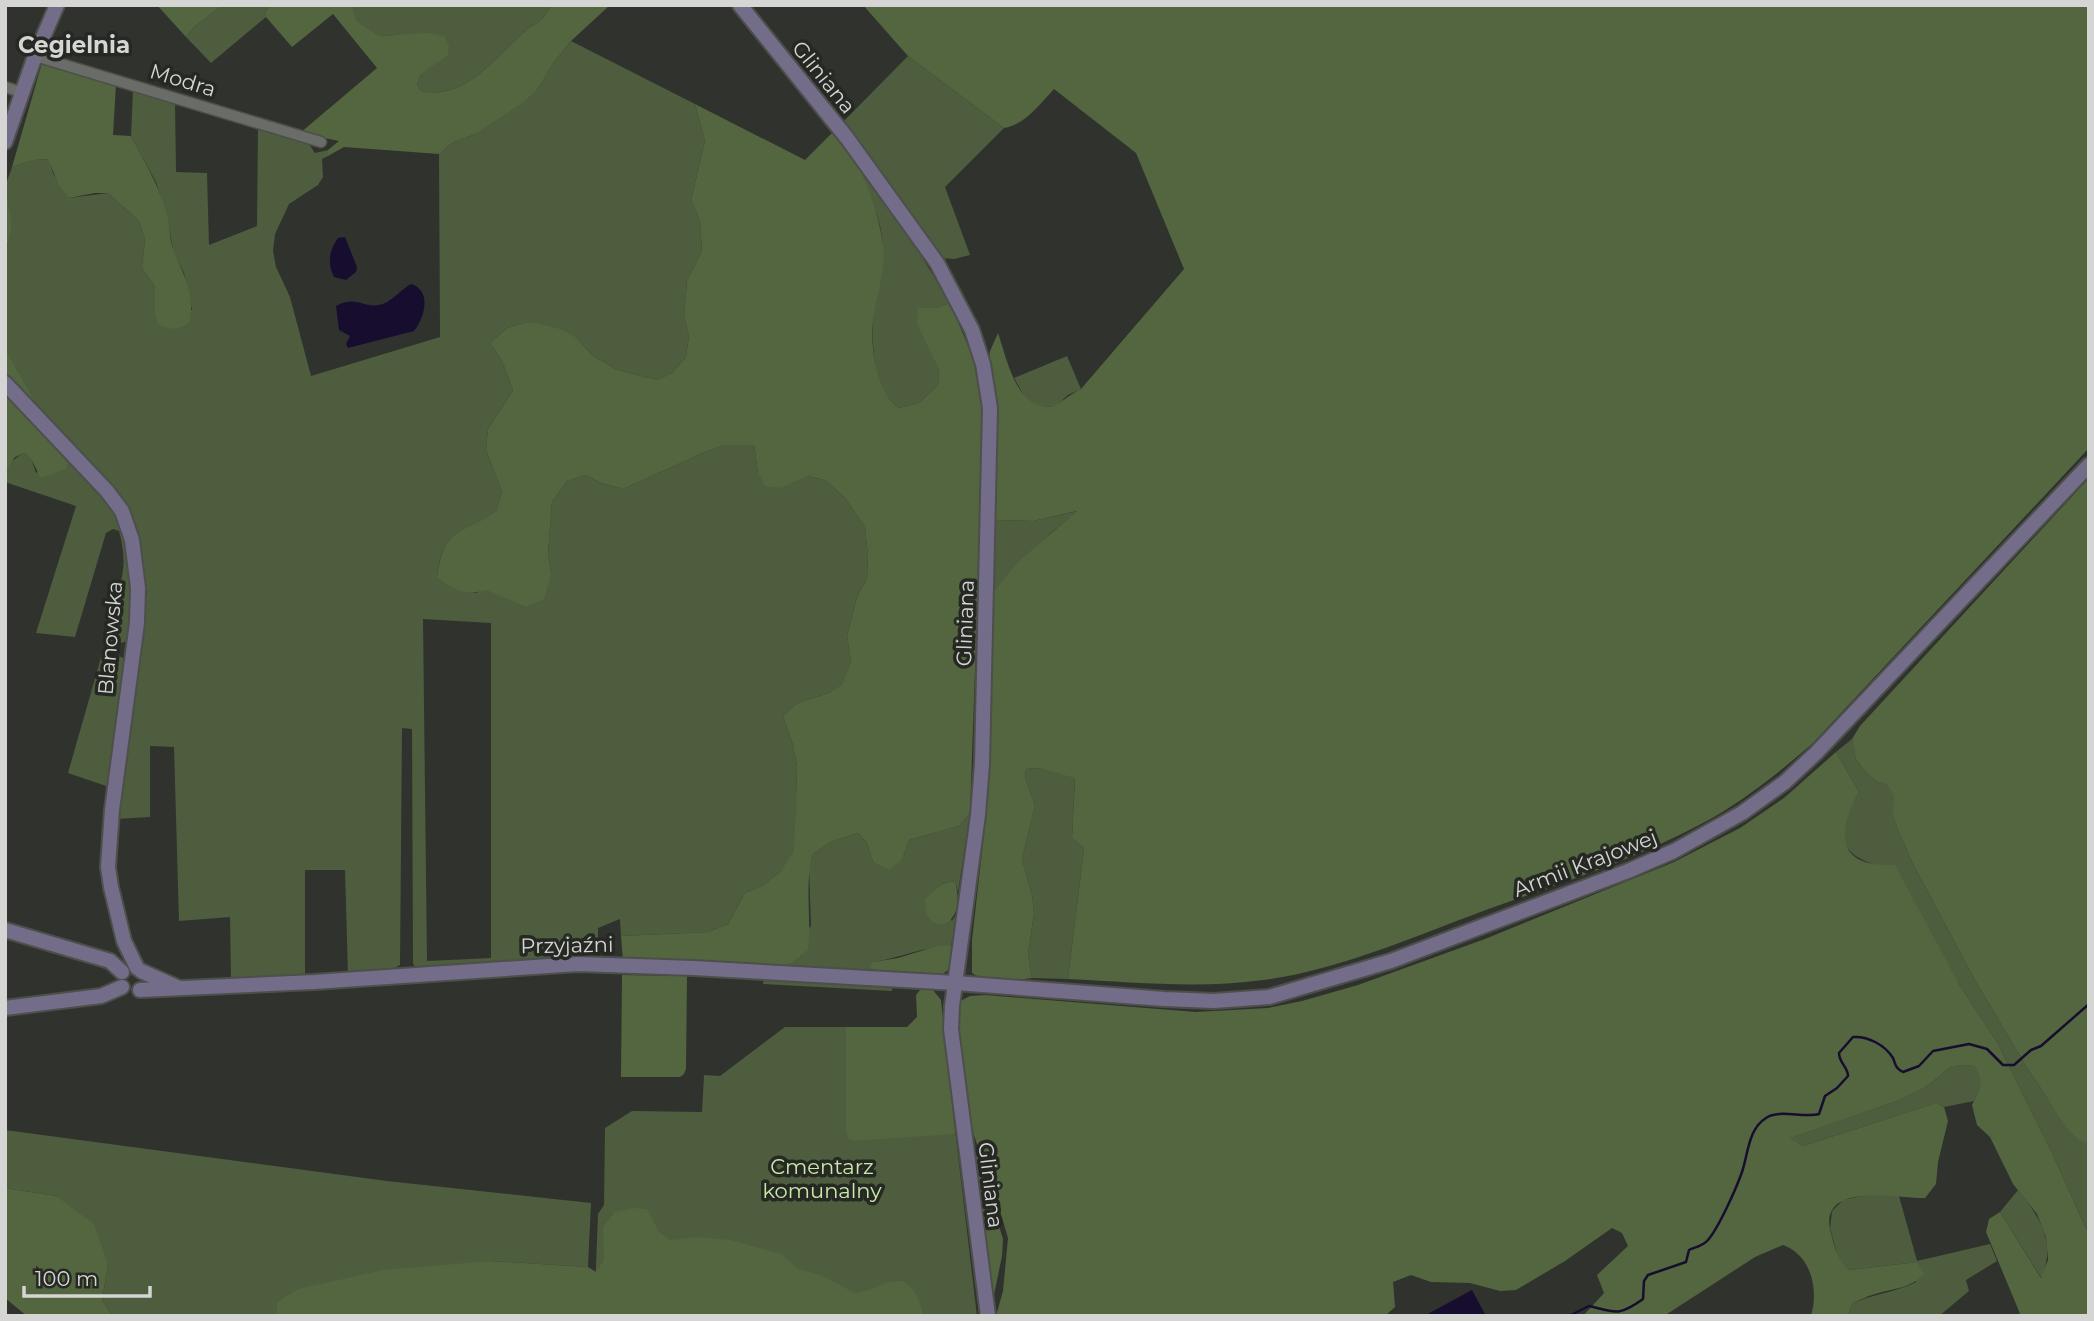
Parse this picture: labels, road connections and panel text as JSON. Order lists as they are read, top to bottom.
{
  "streets": {
    "street": [
      "Gliniana",
      "Modra",
      "Blanowska",
      "Armii Krajowej",
      "Przyjaźni"
    ]
  },
  "crossings": [
    ["Gliniana", "Armii Krajowej"],
    ["Gliniana", "Przyjaźni"],
    ["Blanowska", "Przyjaźni"],
    ["Armii Krajowej", "Przyjaźni"]
  ],
  "districts": ["Cegielnia"],
  "parks": ["Cmentarz komunalny"],
  "scale_bar": "100 m"
}
